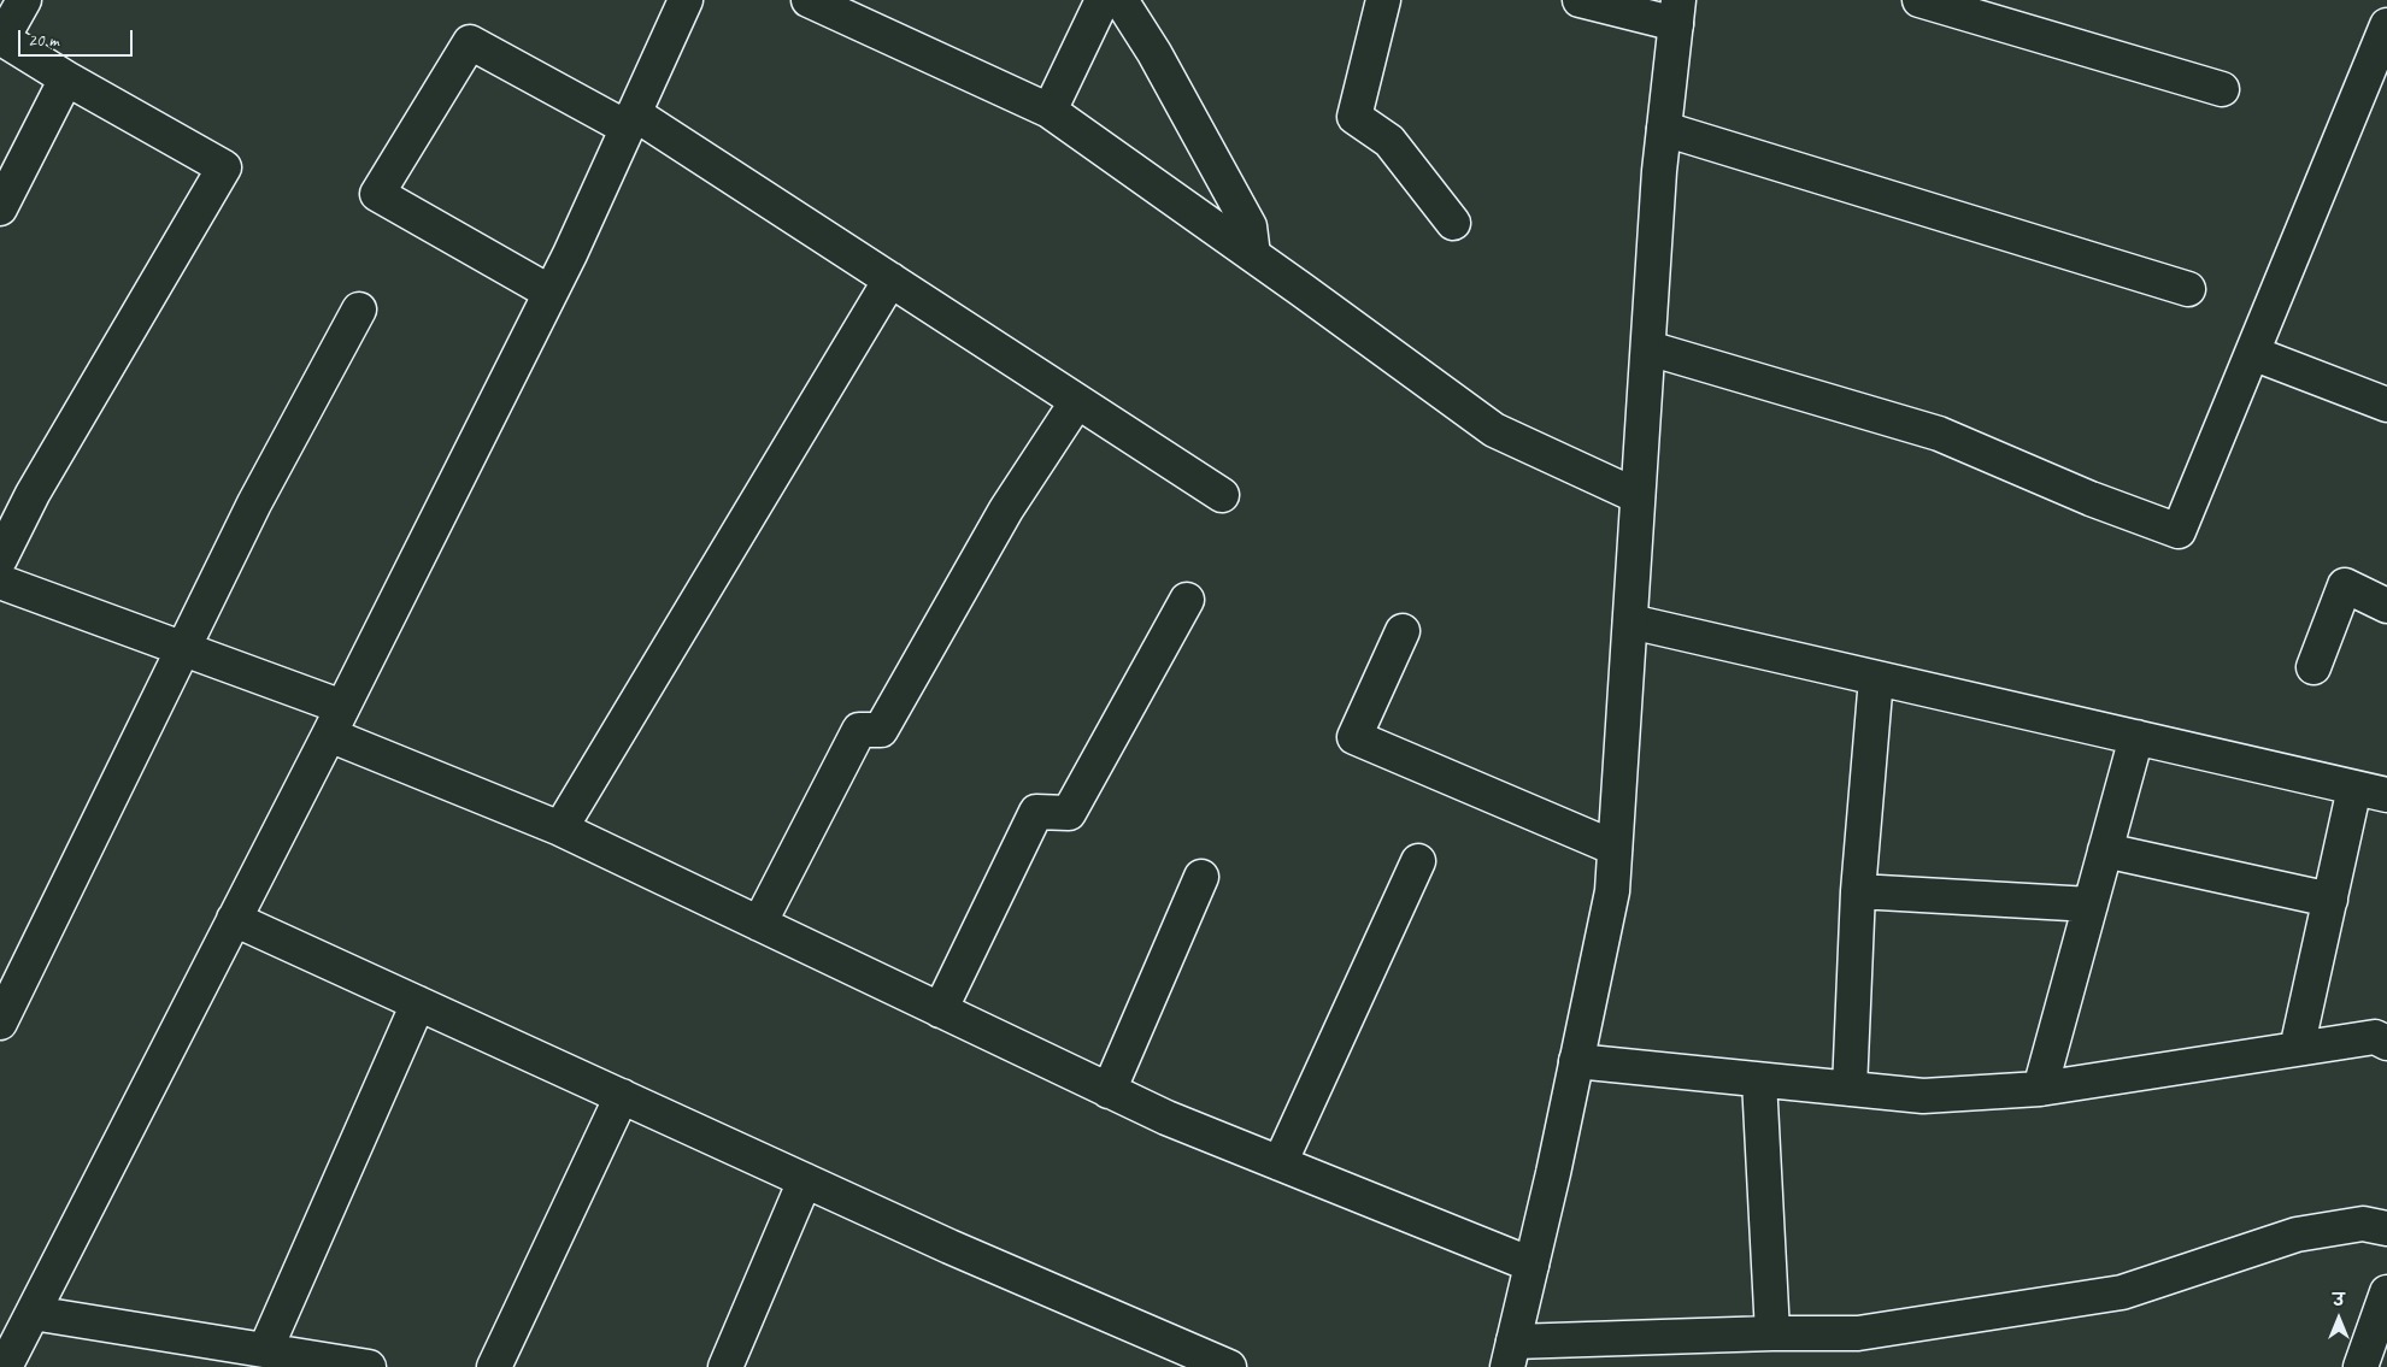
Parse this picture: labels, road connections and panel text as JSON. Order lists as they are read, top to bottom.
{
  "scale_bar": "20 m",
  "north": "top"
}
